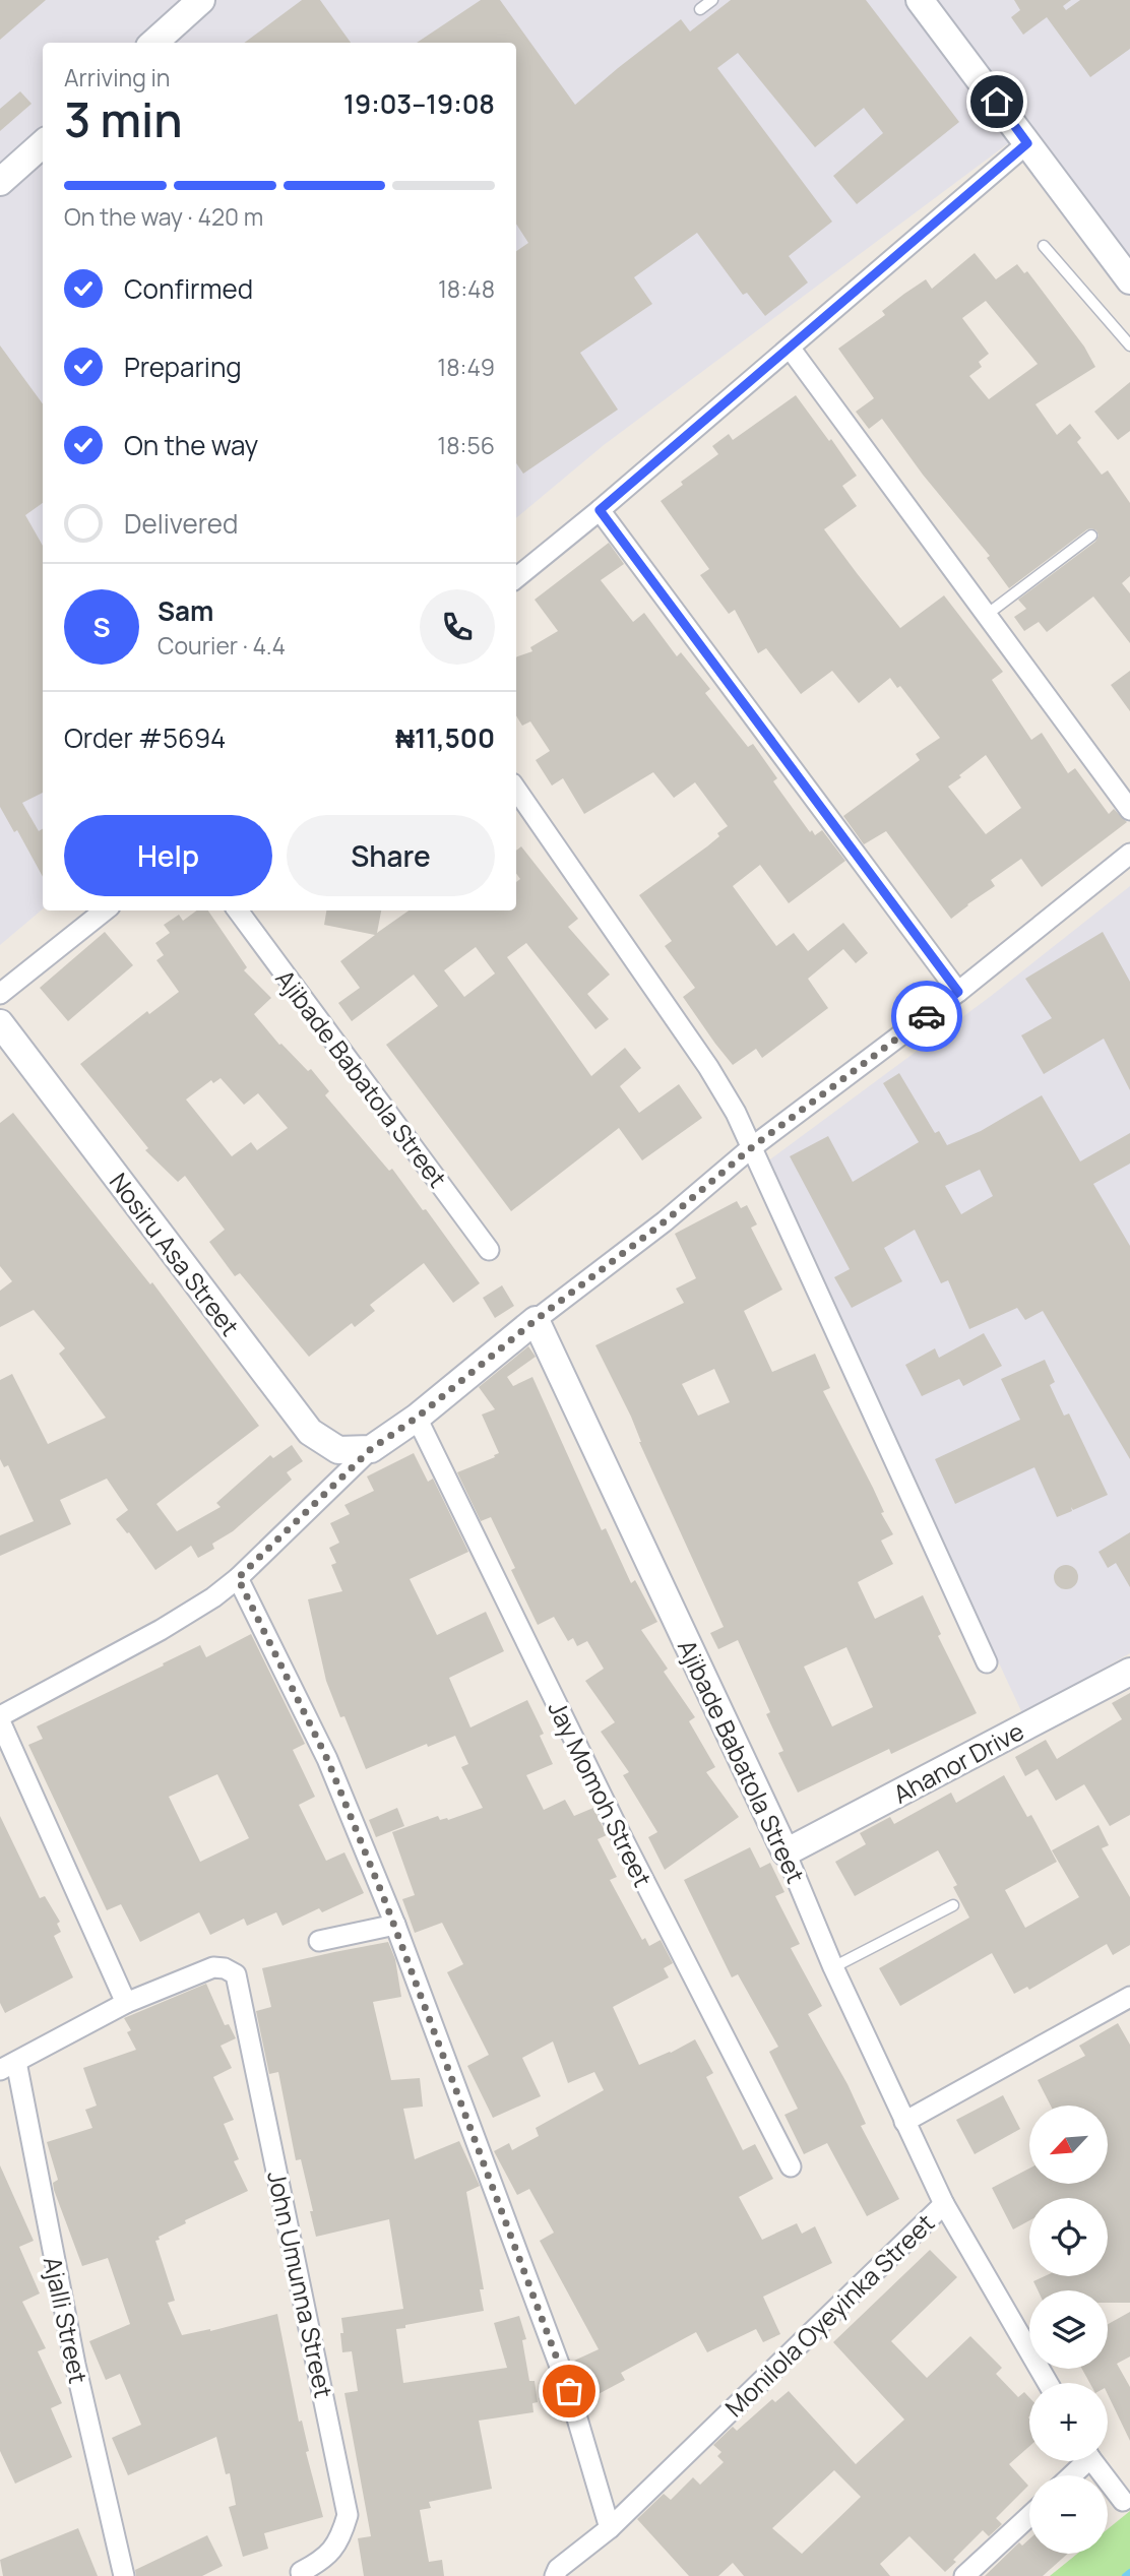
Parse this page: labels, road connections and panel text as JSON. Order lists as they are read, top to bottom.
{
  "streets": {
    "street": [
      "Ajibade Babatola Street",
      "Nosiru Asa Street",
      "Ahanor Drive",
      "Jay Momoh Street",
      "John Umunna Street",
      "Monilola Oyeyinka Street",
      "Ajalli Street"
    ]
  },
  "crossings": [
    ["Ajibade Babatola Street", "Ahanor Drive"],
    ["Ajibade Babatola Street", "Monilola Oyeyinka Street"]
  ],
  "north": "bottom left",
  "page": {
    "heading": ["3 min", "Arriving in", "19:03–19:08"],
    "panel": [
      "Sam",
      "Courier · 4.4",
      "Order #5694",
      "₦11,500"
    ],
    "bar": "On the way · 420 m",
    "list": [
      ["Confirmed", "18:48"],
      ["Preparing", "18:49"],
      ["On the way", "18:56"],
      "Delivered"
    ],
    "round": "S",
    "buttons": ["Help", "Share"],
    "map_buttons": ["+", "−"]
  }
}
